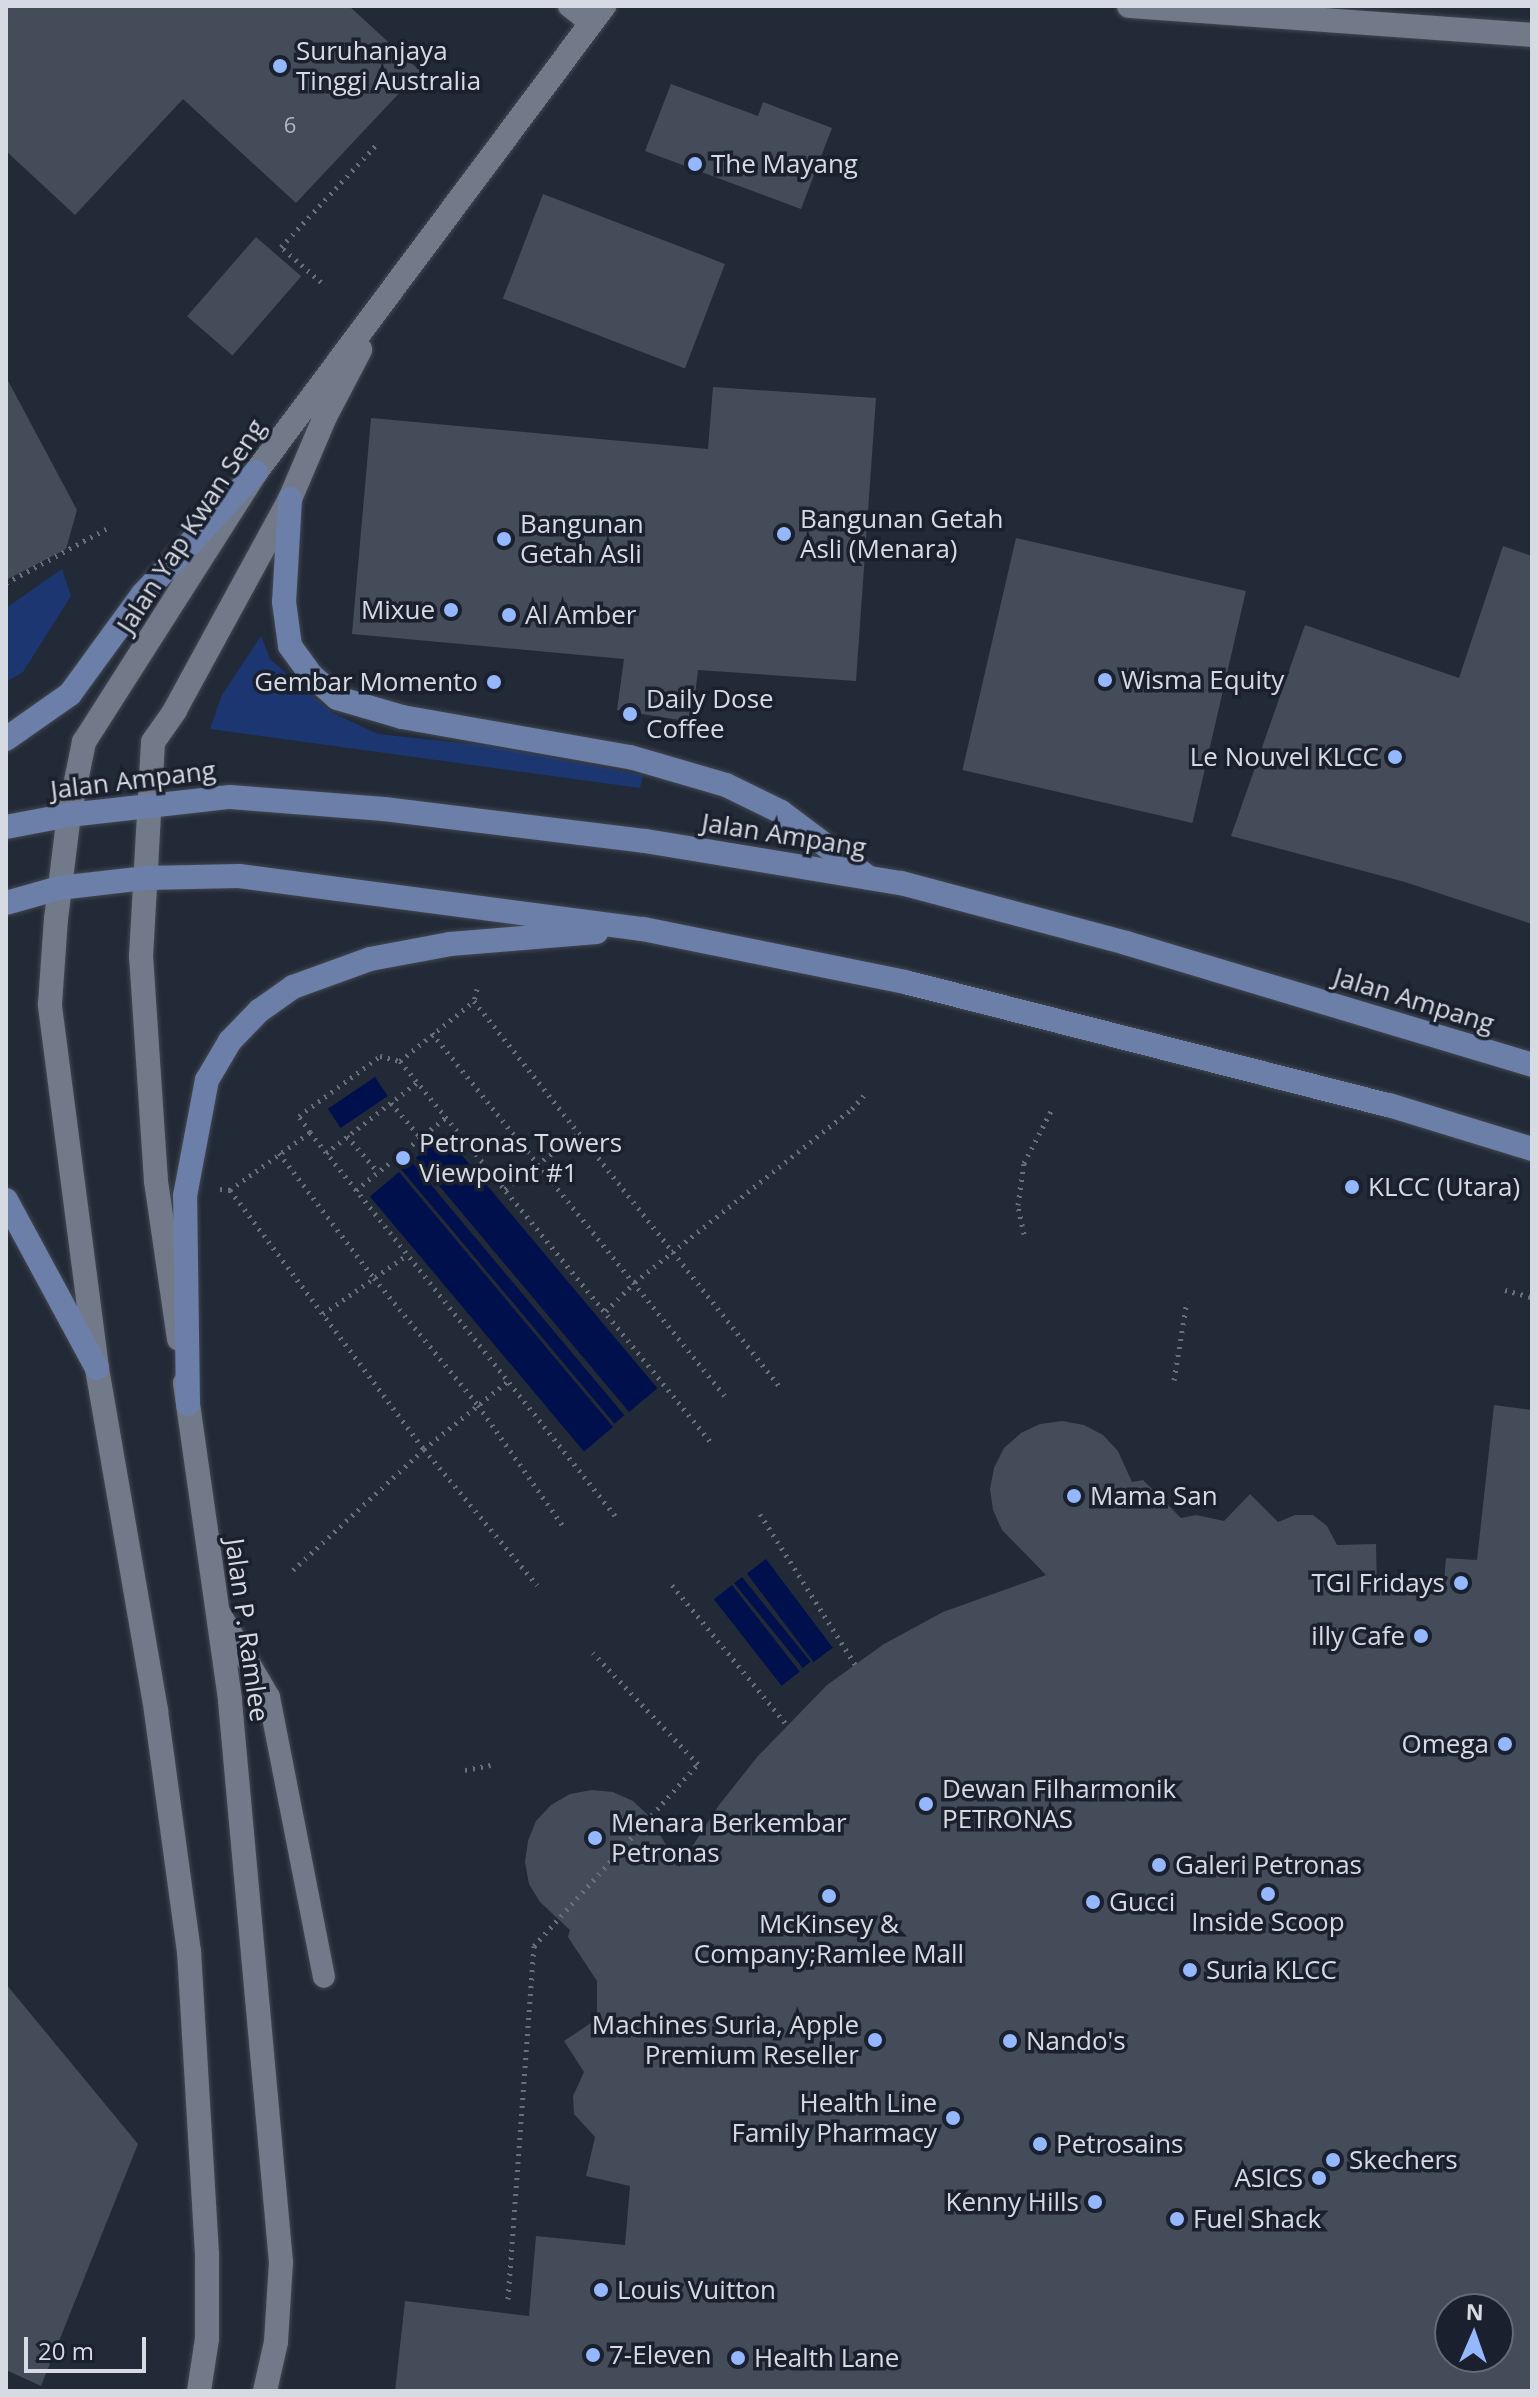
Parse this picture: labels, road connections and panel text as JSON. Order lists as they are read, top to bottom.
{
  "streets": {
    "main road": ["Jalan Ampang"],
    "street": ["Jalan Yap Kwan Seng", "Jalan P. Ramlee"]
  },
  "crossings": [
    ["Jalan Yap Kwan Seng", "Jalan Ampang"],
    ["Jalan Yap Kwan Seng", "Jalan P. Ramlee"]
  ],
  "places": [
    "Suruhanjaya Tinggi Australia",
    "The Mayang",
    "Bangunan Getah Asli (Menara)",
    "Bangunan Getah Asli",
    "Mixue",
    "Al Amber",
    "Wisma Equity",
    "Gembar Momento",
    "Daily Dose Coffee",
    "Le Nouvel KLCC",
    "Petronas Towers Viewpoint #1",
    "KLCC (Utara)",
    "Mama San",
    "TGI Fridays",
    "illy Cafe",
    "Omega",
    "Dewan Filharmonik PETRONAS",
    "Menara Berkembar Petronas",
    "Galeri Petronas",
    "Inside Scoop",
    "McKinsey & Company;Ramlee Mall",
    "Gucci",
    "Suria KLCC",
    "Machines Suria, Apple Premium Reseller",
    "Nando's",
    "Health Line Family Pharmacy",
    "Petrosains",
    "Skechers",
    "ASICS",
    "Kenny Hills",
    "Fuel Shack",
    "Louis Vuitton",
    "7-Eleven",
    "Health Lane"
  ],
  "house_numbers": ["6"],
  "scale_bar": "20 m",
  "north": "top"
}
